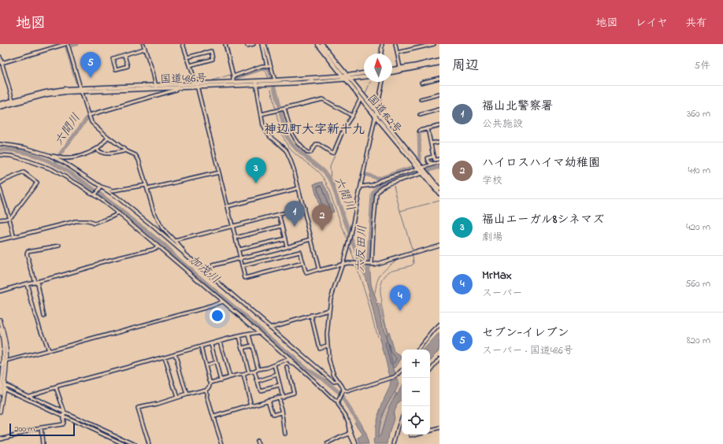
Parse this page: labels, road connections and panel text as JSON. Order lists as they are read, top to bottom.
{
  "streets": {
    "highway": ["国道486号", "国道182号"]
  },
  "crossings": [
    ["国道486号", "国道182号"]
  ],
  "districts": ["神辺町大字新十九"],
  "water": ["六間川", "六反田川", "加茂川"],
  "scale_bar": "200 m",
  "north": "top",
  "page": {
    "header": "地図",
    "nav": ["地図", "レイヤ", "共有"],
    "heading": ["周辺", "5件"],
    "pins": [
      "5",
      "3",
      "1",
      "2",
      "4"
    ],
    "list": [
      {
        "mark": "1",
        "name": "福山北警察署",
        "note": "公共施設",
        "value": "360 m"
      },
      {
        "mark": "2",
        "name": "ハイロスハイマ幼稚園",
        "note": "学校",
        "value": "410 m"
      },
      {
        "mark": "3",
        "name": "福山エーガル8シネマズ",
        "note": "劇場",
        "value": "420 m"
      },
      {
        "mark": "4",
        "name": "MrMax",
        "note": "スーパー",
        "value": "560 m"
      },
      {
        "mark": "5",
        "name": "セブン-イレブン",
        "note": "スーパー · 国道486号",
        "value": "820 m"
      }
    ],
    "map_buttons": ["+", "−"],
    "scale": "200 m"
  }
}
